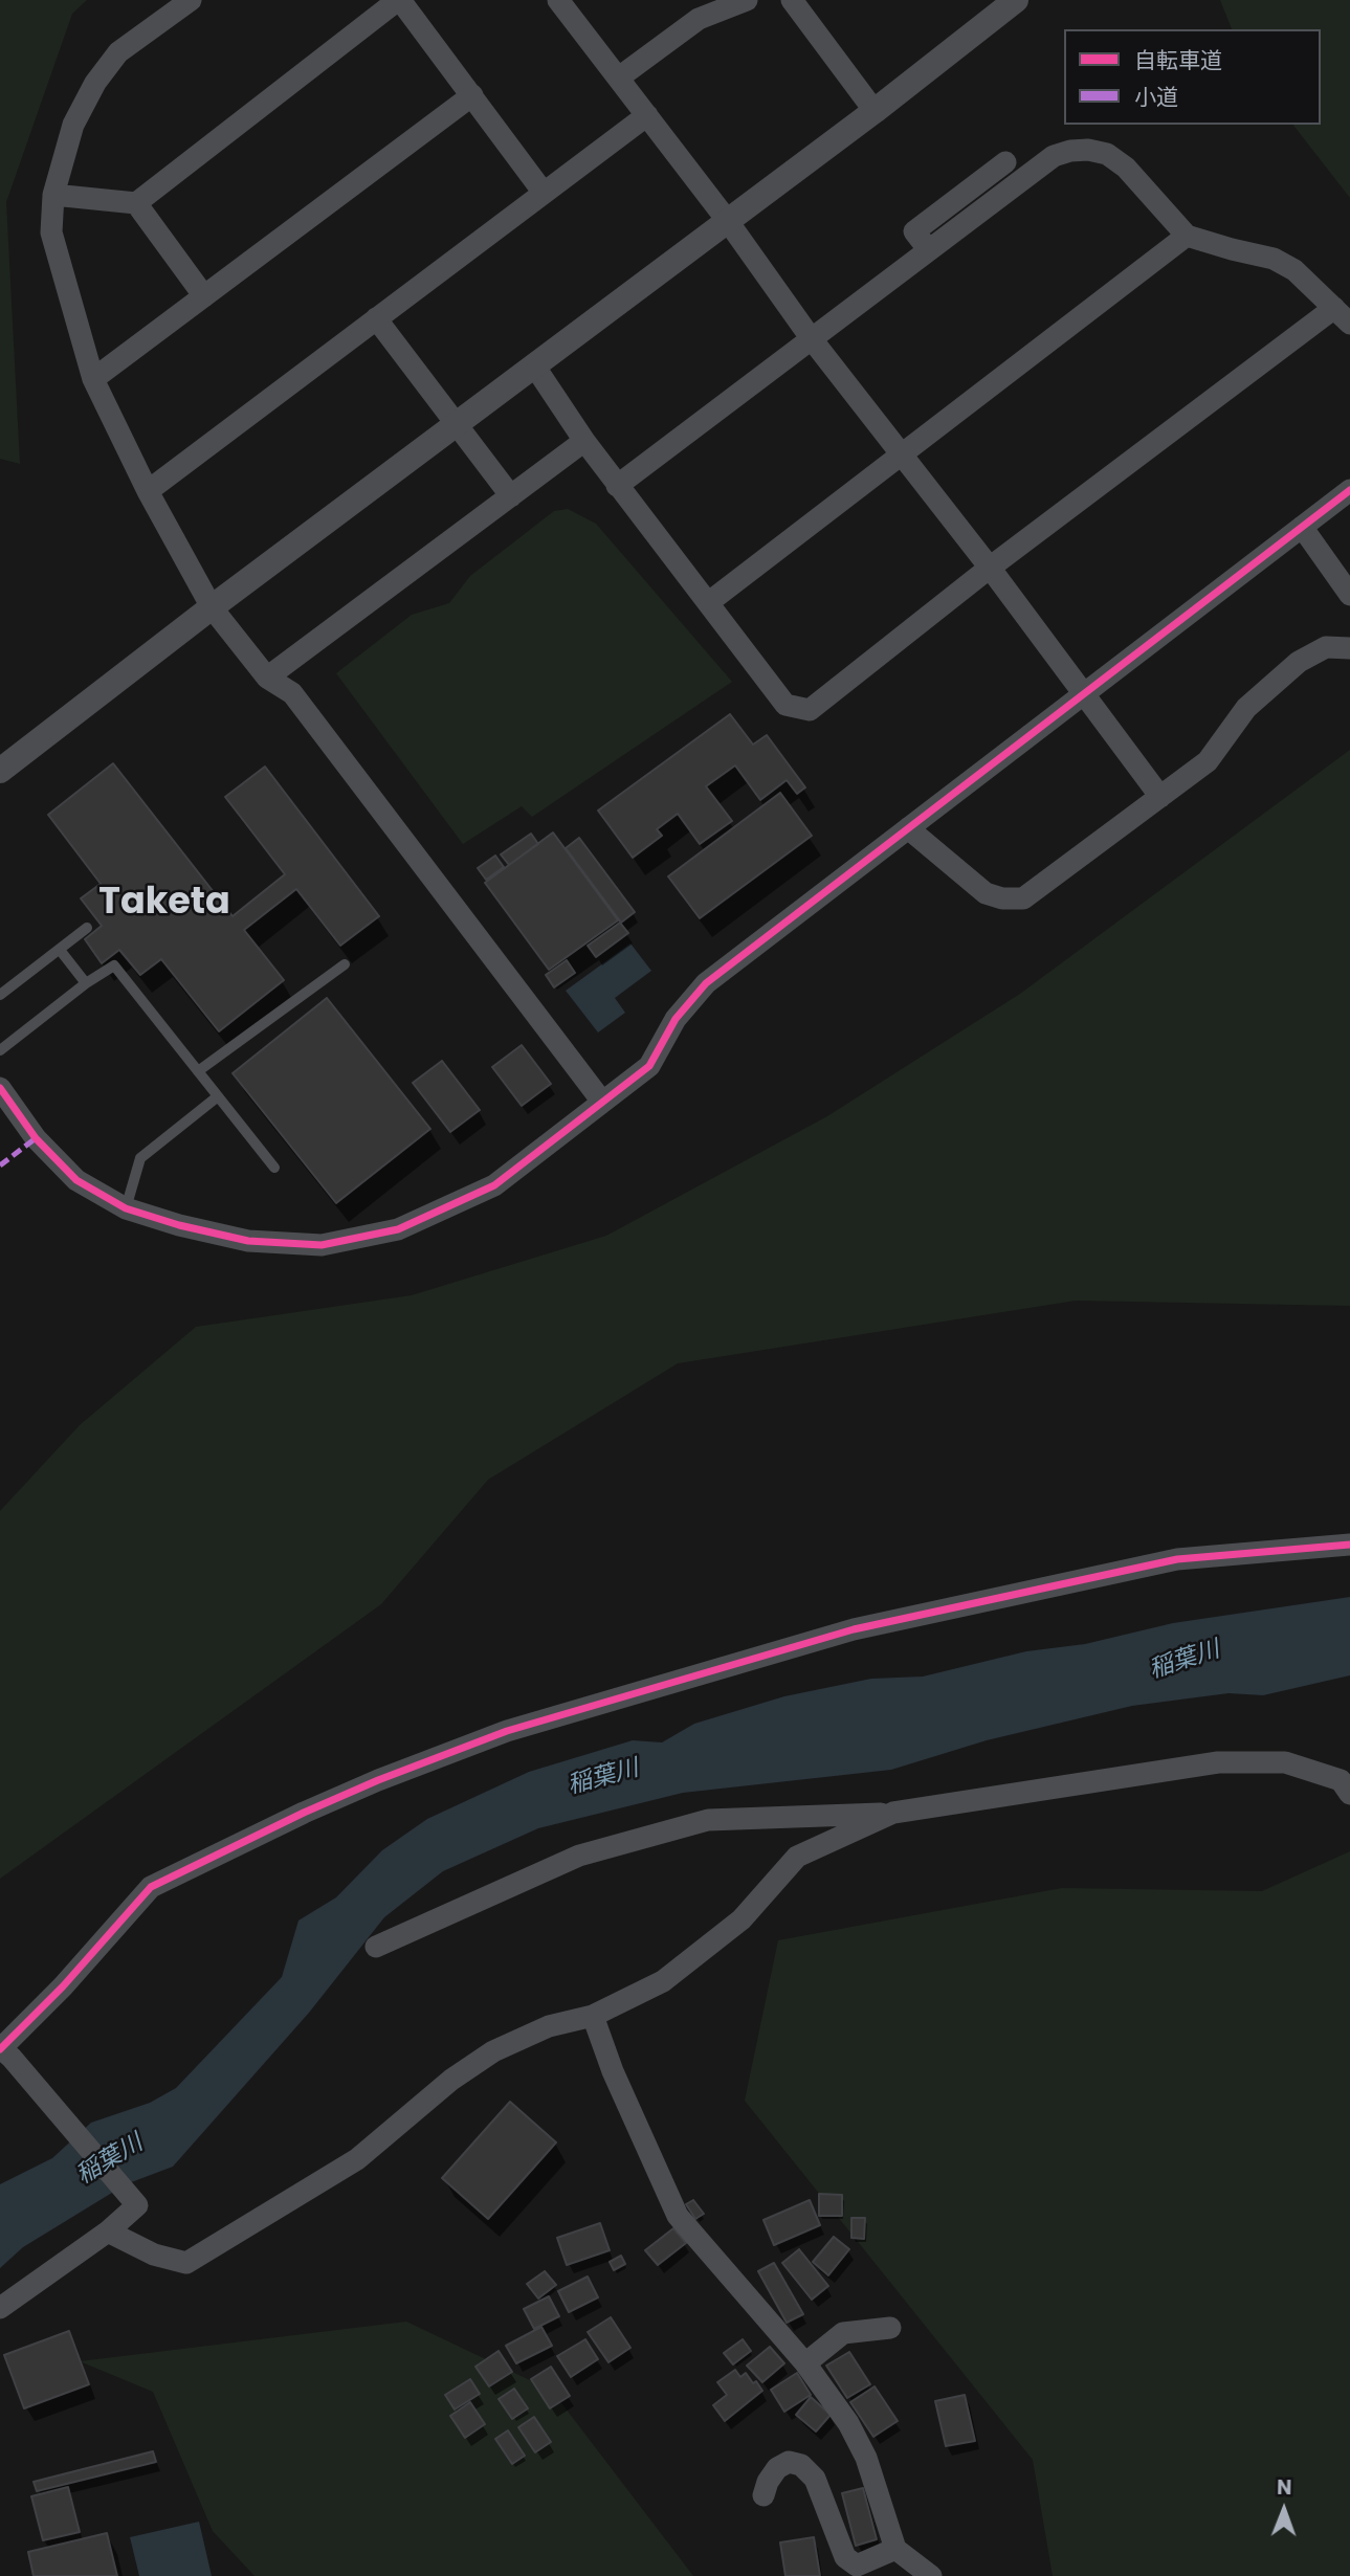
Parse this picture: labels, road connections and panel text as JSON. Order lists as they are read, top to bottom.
{
  "districts": ["Taketa"],
  "water": ["稲葉川"],
  "legend": ["自転車道", "小道"],
  "north": "top"
}
